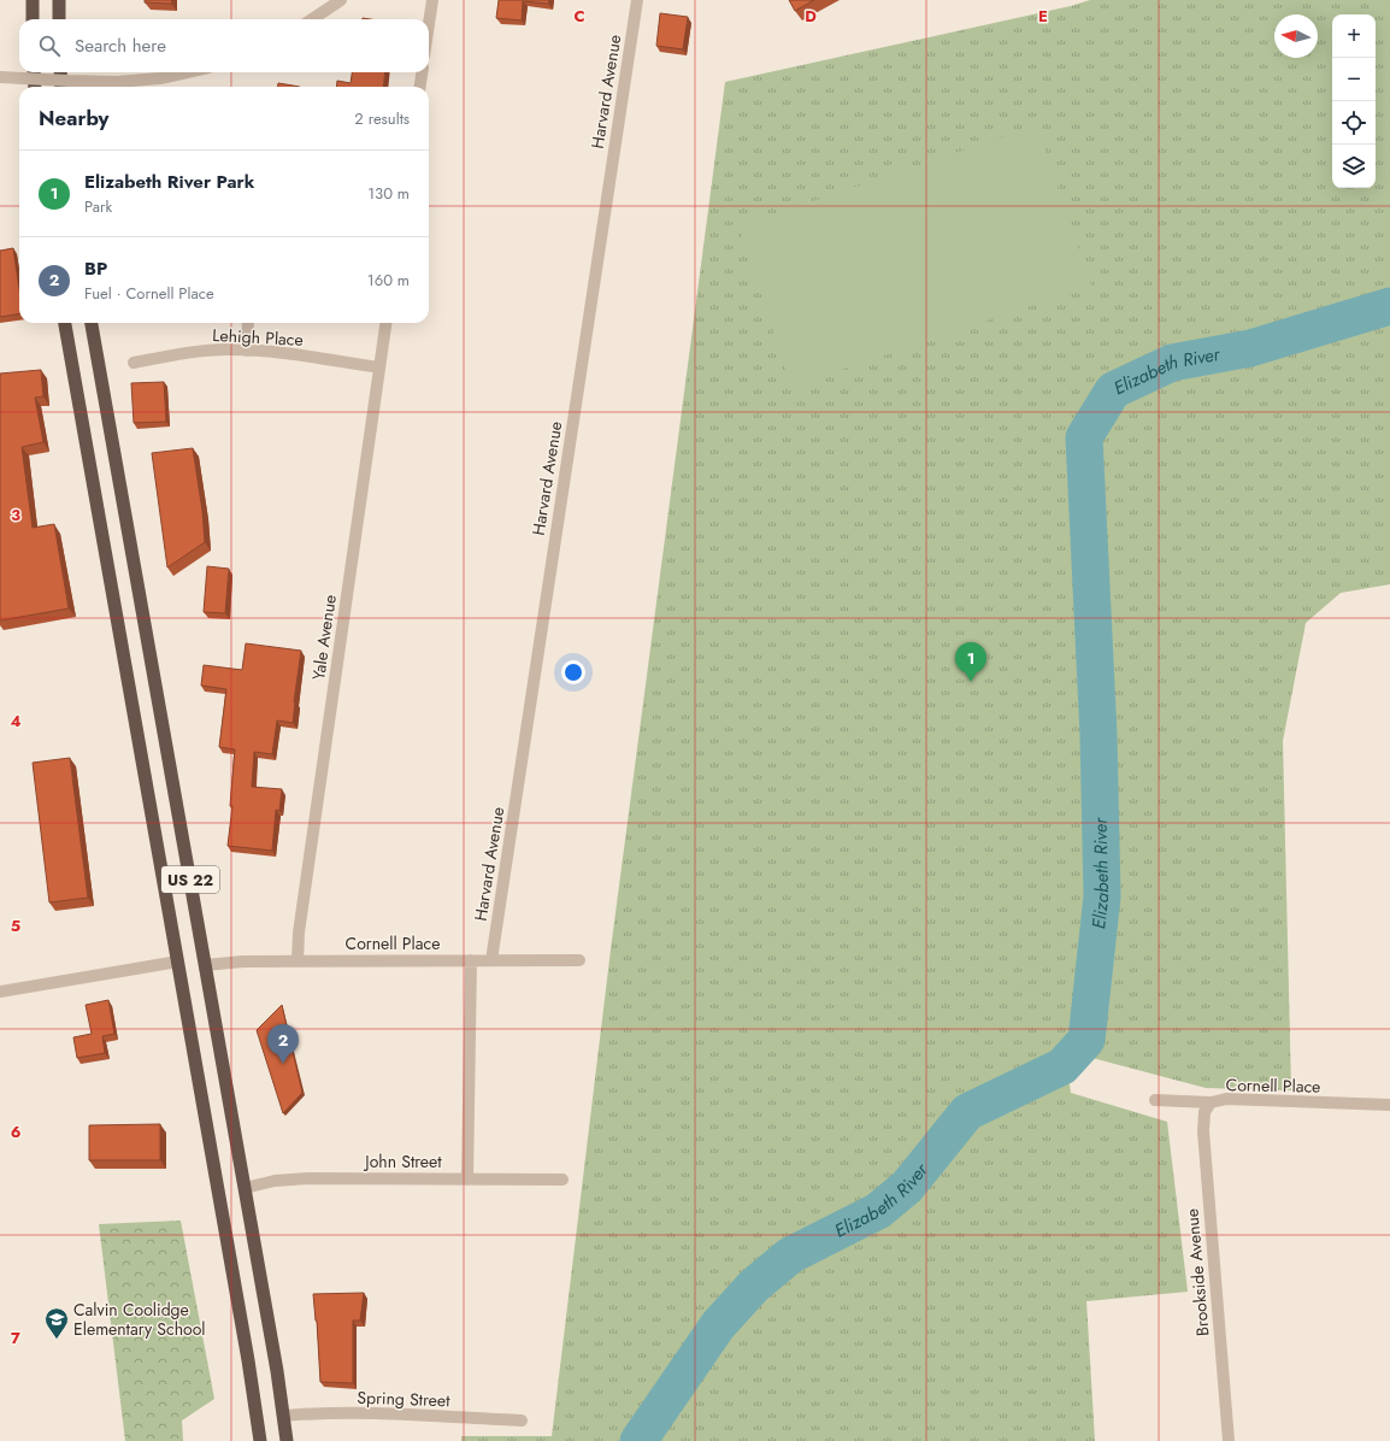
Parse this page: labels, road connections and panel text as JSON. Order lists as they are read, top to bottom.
{
  "streets": {
    "highway": ["US 22"],
    "street": [
      "Harvard Avenue",
      "Lehigh Place",
      "Yale Avenue",
      "Cornell Place",
      "John Street",
      "Brookside Avenue",
      "Spring Street"
    ]
  },
  "crossings": [
    ["Harvard Avenue", "Cornell Place"],
    ["Lehigh Place", "Yale Avenue"],
    ["Yale Avenue", "Cornell Place"],
    ["US 22", "Cornell Place"],
    ["US 22", "John Street"],
    ["US 22", "Spring Street"],
    ["Cornell Place", "Brookside Avenue"]
  ],
  "water": ["Elizabeth River"],
  "places": {
    "school or university": ["Calvin Coolidge Elementary School"]
  },
  "north": "left",
  "page": {
    "map_buttons": ["+", "−"],
    "search": "Search here",
    "heading": ["Nearby", "2 results"],
    "list": [
      {
        "mark": "1",
        "name": "Elizabeth River Park",
        "note": "Park",
        "value": "130 m"
      },
      {
        "mark": "2",
        "name": "BP",
        "note": "Fuel · Cornell Place",
        "value": "160 m"
      }
    ],
    "pins": ["1", "2"]
  },
  "grid": {
    "columns": ["C", "D", "E"],
    "rows": [
      "3",
      "4",
      "5",
      "6",
      "7"
    ]
  }
}
